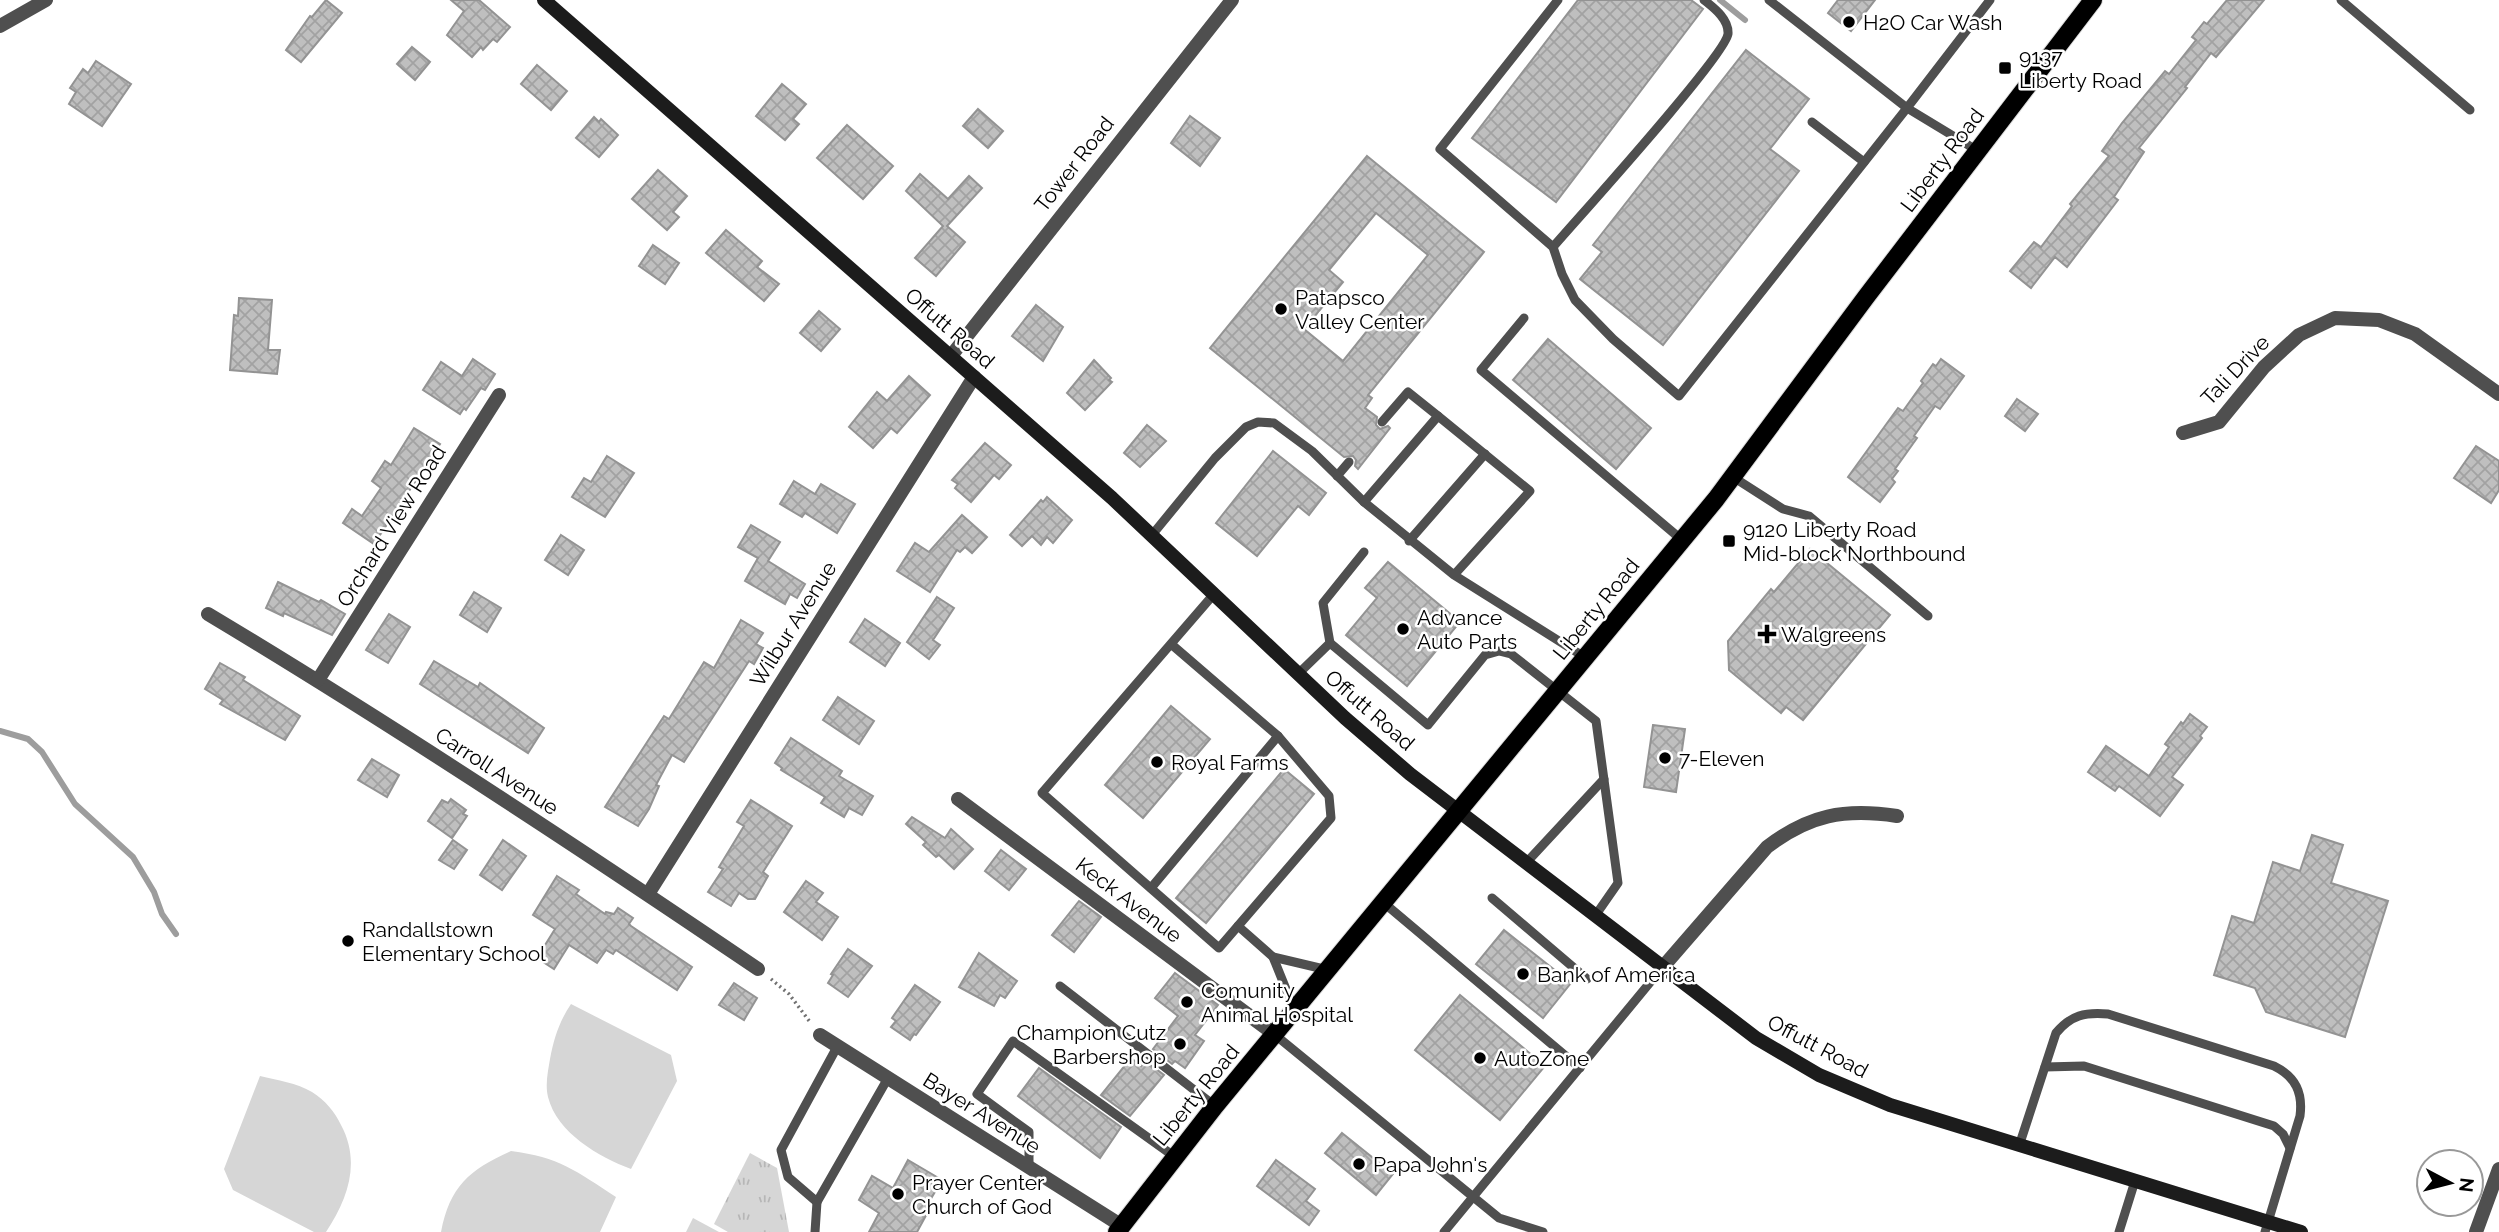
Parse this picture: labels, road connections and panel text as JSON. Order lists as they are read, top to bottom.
{
  "streets": {
    "main road": ["Liberty Road"],
    "street": [
      "Tower Road",
      "Offutt Road",
      "Tali Drive",
      "Orchard View Road",
      "Wilbur Avenue",
      "Carroll Avenue",
      "Keck Avenue",
      "Bayer Avenue"
    ]
  },
  "crossings": [
    ["Liberty Road", "Offutt Road"],
    ["Liberty Road", "Keck Avenue"],
    ["Liberty Road", "Bayer Avenue"],
    ["Tower Road", "Offutt Road"],
    ["Offutt Road", "Wilbur Avenue"],
    ["Orchard View Road", "Carroll Avenue"],
    ["Wilbur Avenue", "Carroll Avenue"]
  ],
  "places": {
    "other": [
      "H2O Car Wash",
      "Patapsco Valley Center",
      "Advance Auto Parts",
      "7-Eleven",
      "Royal Farms",
      "Randallstown Elementary School",
      "Bank of America",
      "Comunity Animal Hospital",
      "Champion Cutz Barbershop",
      "AutoZone",
      "Papa John's",
      "Prayer Center Church of God"
    ],
    "transit": ["9137 Liberty Road", "9120 Liberty Road Mid-block Northbound"],
    "health": ["Walgreens"]
  },
  "north": "right"
}
